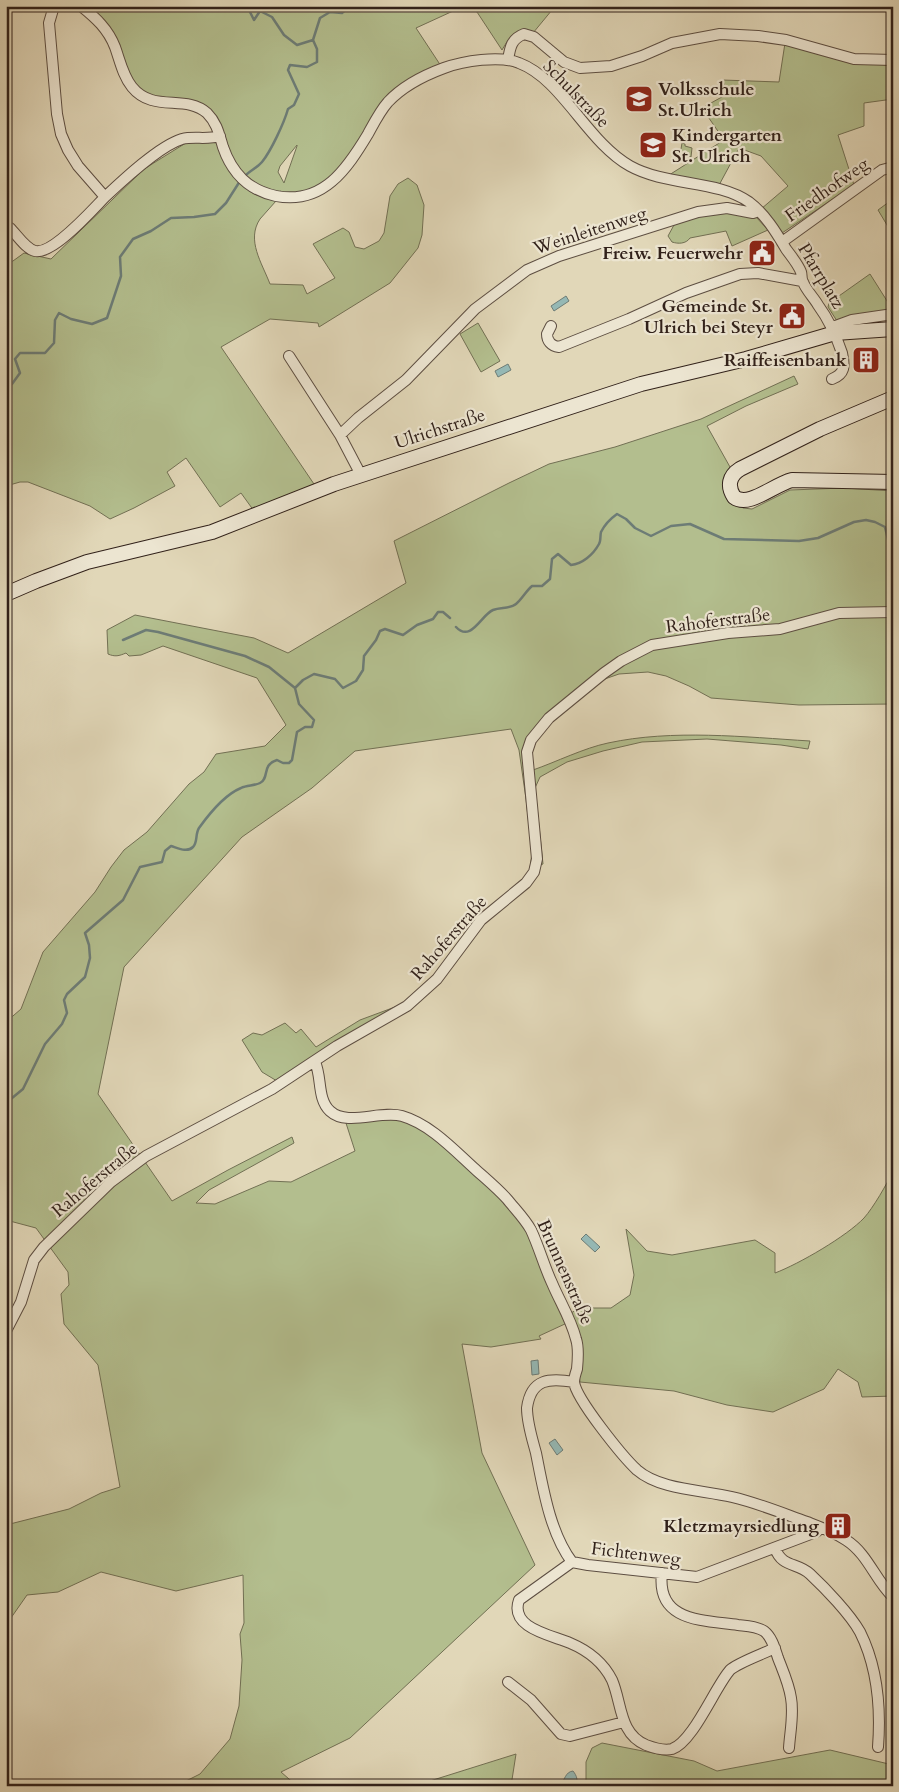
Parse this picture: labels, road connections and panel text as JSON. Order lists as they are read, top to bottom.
{
  "streets": {
    "street": [
      "Schulstraße",
      "Friedhofweg",
      "Weinleitenweg",
      "Pfarrplatz",
      "Ulrichstraße",
      "Rahoferstraße",
      "Brunnenstraße",
      "Fichtenweg"
    ]
  },
  "crossings": [
    ["Schulstraße", "Friedhofweg"],
    ["Schulstraße", "Weinleitenweg"],
    ["Schulstraße", "Pfarrplatz"],
    ["Friedhofweg", "Pfarrplatz"],
    ["Pfarrplatz", "Ulrichstraße"],
    ["Rahoferstraße", "Brunnenstraße"],
    ["Brunnenstraße", "Fichtenweg"]
  ],
  "places": {
    "school or university": ["Volksschule St.Ulrich", "Kindergarten St. Ulrich"],
    "public building": ["Freiw. Feuerwehr", "Gemeinde St. Ulrich bei Steyr"],
    "building": ["Raiffeisenbank", "Kletzmayrsiedlung"]
  }
}
